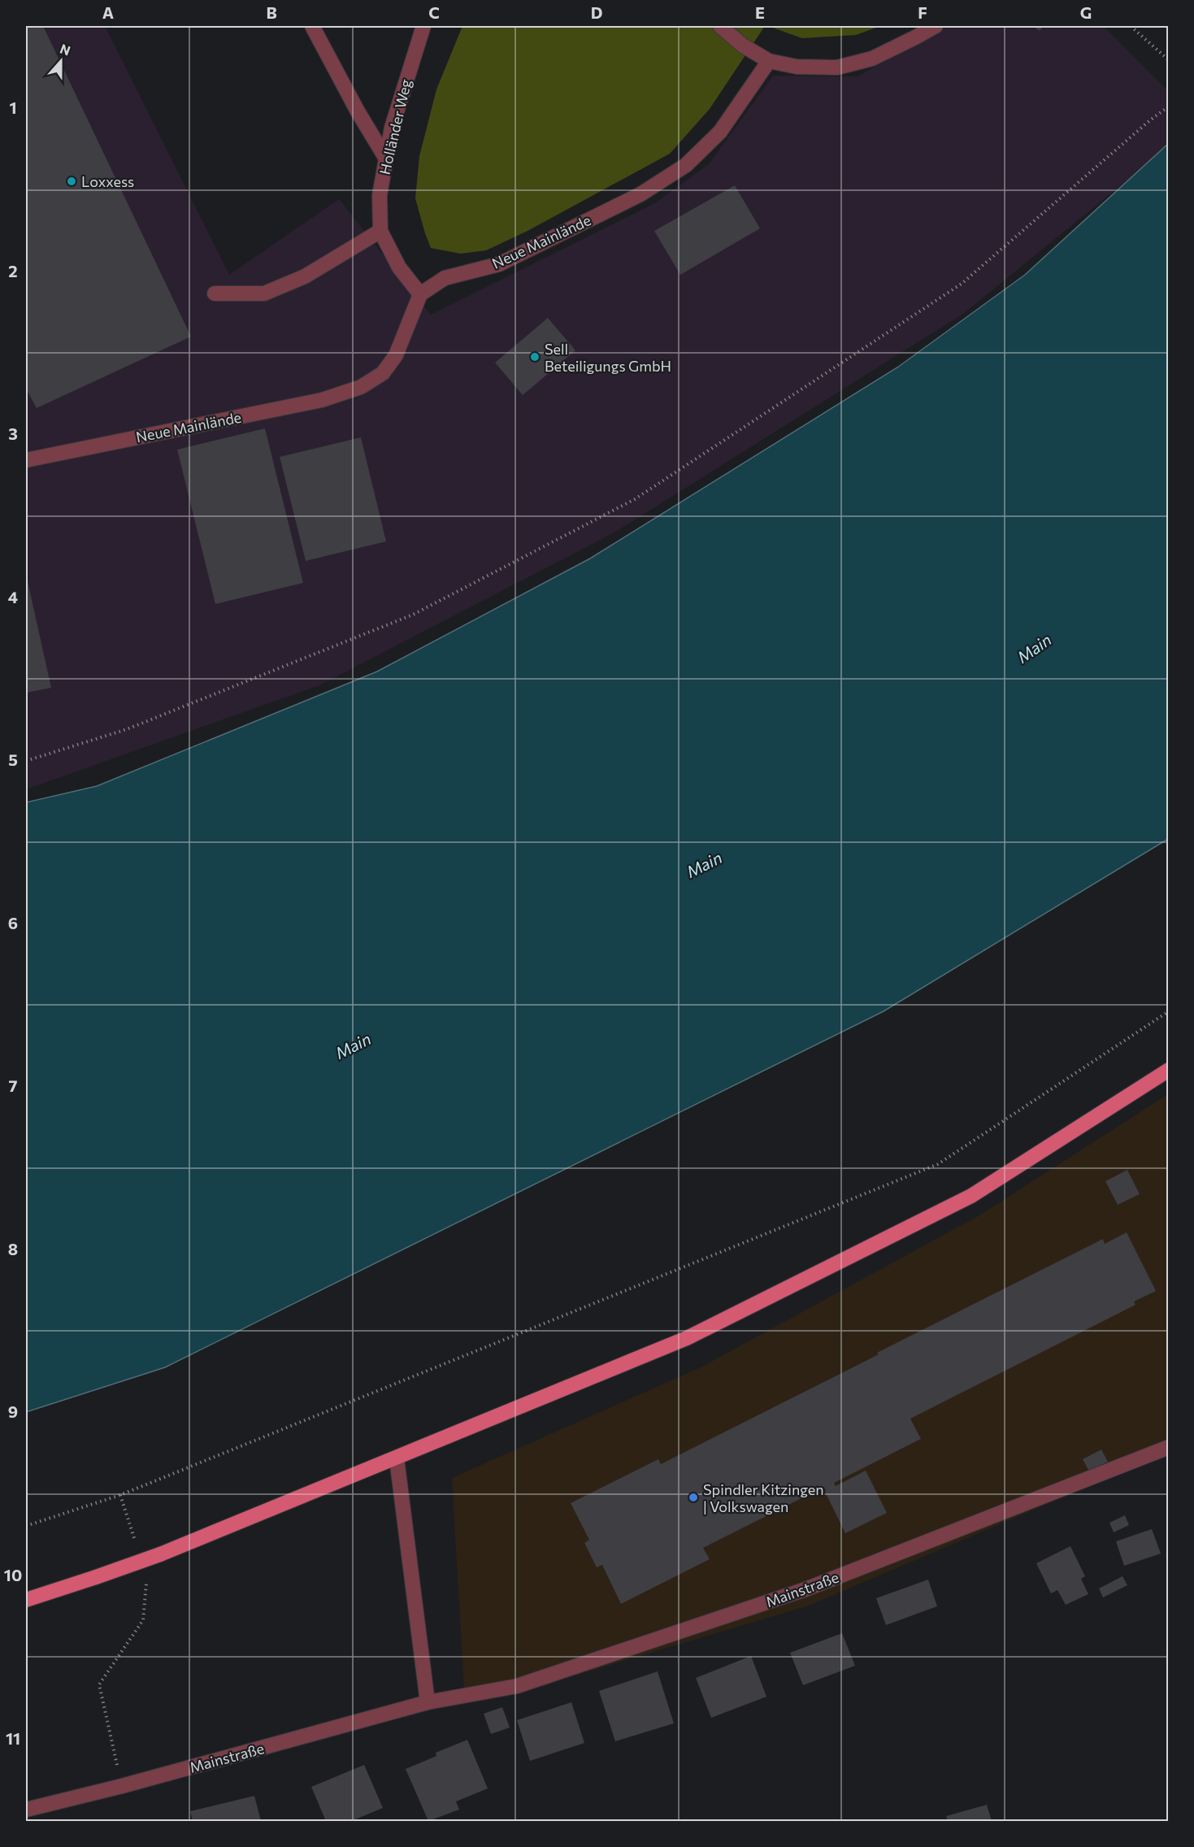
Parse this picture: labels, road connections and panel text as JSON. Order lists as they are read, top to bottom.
{
  "streets": {
    "street": ["Holländer Weg", "Neue Mainlände", "Mainstraße"]
  },
  "crossings": [
    ["Holländer Weg", "Neue Mainlände"]
  ],
  "water": ["Main"],
  "places": ["Loxxess", "Sell Beteiligungs GmbH", "Spindler Kitzingen | Volkswagen"],
  "north": "top",
  "grid": {
    "columns": [
      "A",
      "B",
      "C",
      "D",
      "E",
      "F",
      "G"
    ],
    "rows": [
      "1",
      "2",
      "3",
      "4",
      "5",
      "6",
      "7",
      "8",
      "9",
      "10",
      "11"
    ]
  }
}
